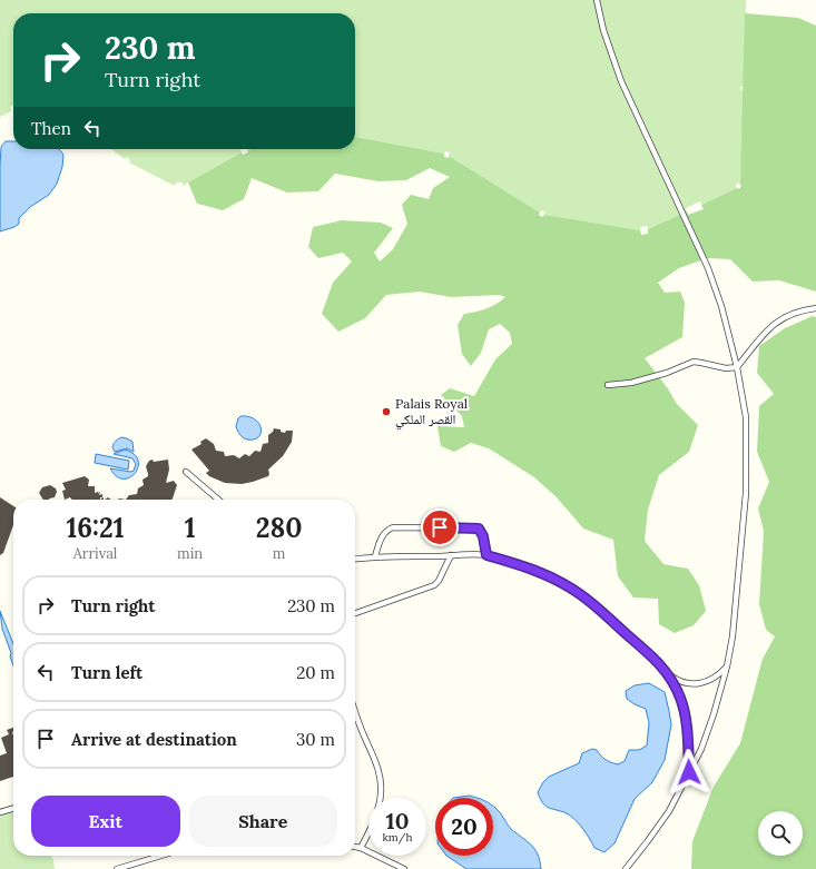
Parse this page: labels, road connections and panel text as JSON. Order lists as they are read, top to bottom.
{
  "places": ["Palais Royal القصر الملكي"],
  "page": {
    "turn": ["230 m", "Turn right"],
    "then": "Then",
    "eta": [
      "16:21",
      "Arrival",
      "1",
      "min",
      "280",
      "m"
    ],
    "list": [
      {
        "name": "Turn right",
        "value": "230 m"
      },
      {
        "name": "Turn left",
        "value": "20 m"
      },
      {
        "name": "Arrive at destination",
        "value": "30 m"
      }
    ],
    "buttons": ["Exit", "Share"],
    "speed": "10 km/h",
    "limit": "20"
  }
}
